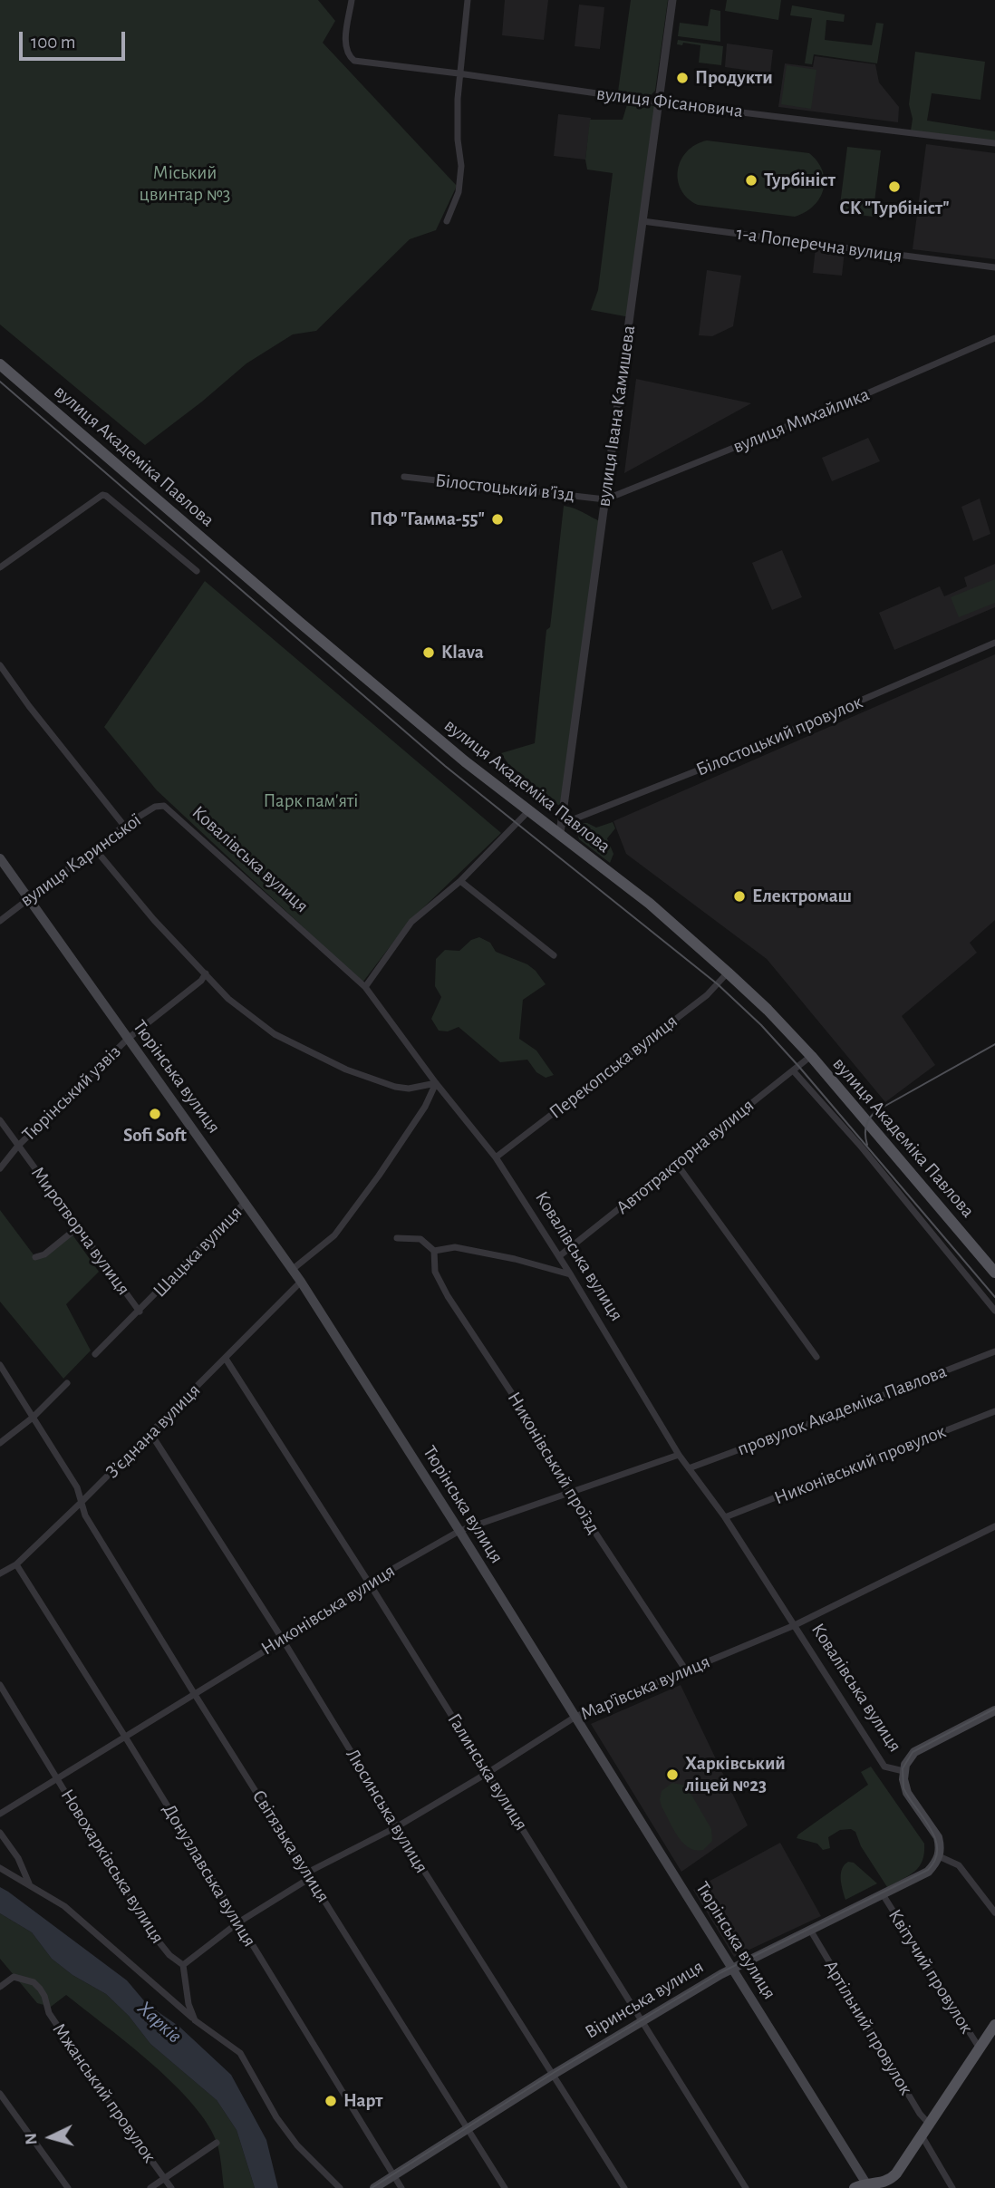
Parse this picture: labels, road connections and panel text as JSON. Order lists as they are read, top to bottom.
{
  "streets": {
    "main road": ["вулиця Академіка Павлова", "Тюрінська вулиця", "Віринська вулиця"],
    "street": [
      "вулиця Фісановича",
      "1-а Поперечна вулиця",
      "вулиця Івана Камишева",
      "вулиця Михайлика",
      "Білостоцький в’їзд",
      "Білостоцький провулок",
      "Ковалівська вулиця",
      "вулиця Каринської",
      "Перекопська вулиця",
      "Тюрінський узвіз",
      "Автотракторна вулиця",
      "Миротворча вулиця",
      "Шацька вулиця",
      "провулок Академіка Павлова",
      "З’єднана вулиця",
      "Никонівський проїзд",
      "Никонівський провулок",
      "Никонівська вулиця",
      "Мар'ївська вулиця",
      "Галинська вулиця",
      "Люсинська вулиця",
      "Світязька вулиця",
      "Новохарківська вулиця",
      "Донузлавська вулиця",
      "Квітучий провулок",
      "Артільний провулок",
      "Мжанський провулок"
    ]
  },
  "crossings": [
    ["вулиця Фісановича", "вулиця Івана Камишева"],
    ["1-а Поперечна вулиця", "вулиця Івана Камишева"],
    ["вулиця Івана Камишева", "вулиця Михайлика"],
    ["вулиця Івана Камишева", "вулиця Академіка Павлова"],
    ["вулиця Івана Камишева", "Білостоцький в’їзд"],
    ["вулиця Івана Камишева", "Білостоцький провулок"],
    ["вулиця Михайлика", "Білостоцький в’їзд"],
    ["вулиця Академіка Павлова", "Білостоцький провулок"],
    ["вулиця Академіка Павлова", "Перекопська вулиця"],
    ["вулиця Академіка Павлова", "Автотракторна вулиця"],
    ["Ковалівська вулиця", "вулиця Каринської"],
    ["Ковалівська вулиця", "Перекопська вулиця"],
    ["Ковалівська вулиця", "Автотракторна вулиця"],
    ["Ковалівська вулиця", "провулок Академіка Павлова"],
    ["Ковалівська вулиця", "Никонівський провулок"],
    ["Ковалівська вулиця", "Никонівська вулиця"],
    ["Ковалівська вулиця", "Мар'ївська вулиця"],
    ["вулиця Каринської", "Тюрінська вулиця"],
    ["Тюрінська вулиця", "Тюрінський узвіз"],
    ["Тюрінська вулиця", "Шацька вулиця"],
    ["Тюрінська вулиця", "З’єднана вулиця"],
    ["Тюрінська вулиця", "Никонівська вулиця"],
    ["Тюрінська вулиця", "Мар'ївська вулиця"],
    ["Тюрінська вулиця", "Віринська вулиця"],
    ["Тюрінський узвіз", "Миротворча вулиця"],
    ["Миротворча вулиця", "Шацька вулиця"],
    ["З’єднана вулиця", "Галинська вулиця"],
    ["З’єднана вулиця", "Люсинська вулиця"],
    ["З’єднана вулиця", "Світязька вулиця"],
    ["З’єднана вулиця", "Донузлавська вулиця"],
    ["Никонівський проїзд", "Никонівська вулиця"],
    ["Никонівський проїзд", "Мар'ївська вулиця"],
    ["Никонівська вулиця", "Галинська вулиця"],
    ["Никонівська вулиця", "Люсинська вулиця"],
    ["Никонівська вулиця", "Світязька вулиця"],
    ["Никонівська вулиця", "Новохарківська вулиця"],
    ["Никонівська вулиця", "Донузлавська вулиця"],
    ["Мар'ївська вулиця", "Галинська вулиця"],
    ["Мар'ївська вулиця", "Люсинська вулиця"],
    ["Мар'ївська вулиця", "Світязька вулиця"],
    ["Мар'ївська вулиця", "Новохарківська вулиця"],
    ["Мар'ївська вулиця", "Донузлавська вулиця"],
    ["Галинська вулиця", "Віринська вулиця"],
    ["Люсинська вулиця", "Віринська вулиця"],
    ["Світязька вулиця", "Віринська вулиця"],
    ["Донузлавська вулиця", "Віринська вулиця"],
    ["Квітучий провулок", "Віринська вулиця"],
    ["Віринська вулиця", "Артільний провулок"]
  ],
  "water": ["Харків"],
  "parks": ["Міський цвинтар №3", "Парк пам'яті"],
  "places": [
    "Продукти",
    "Турбініст",
    "СК \"Турбініст\"",
    "ПФ \"Гамма-55\"",
    "Klava",
    "Електромаш",
    "Sofi Soft",
    "Харківський ліцей №23",
    "Нарт"
  ],
  "scale_bar": "100 m",
  "north": "left"
}
